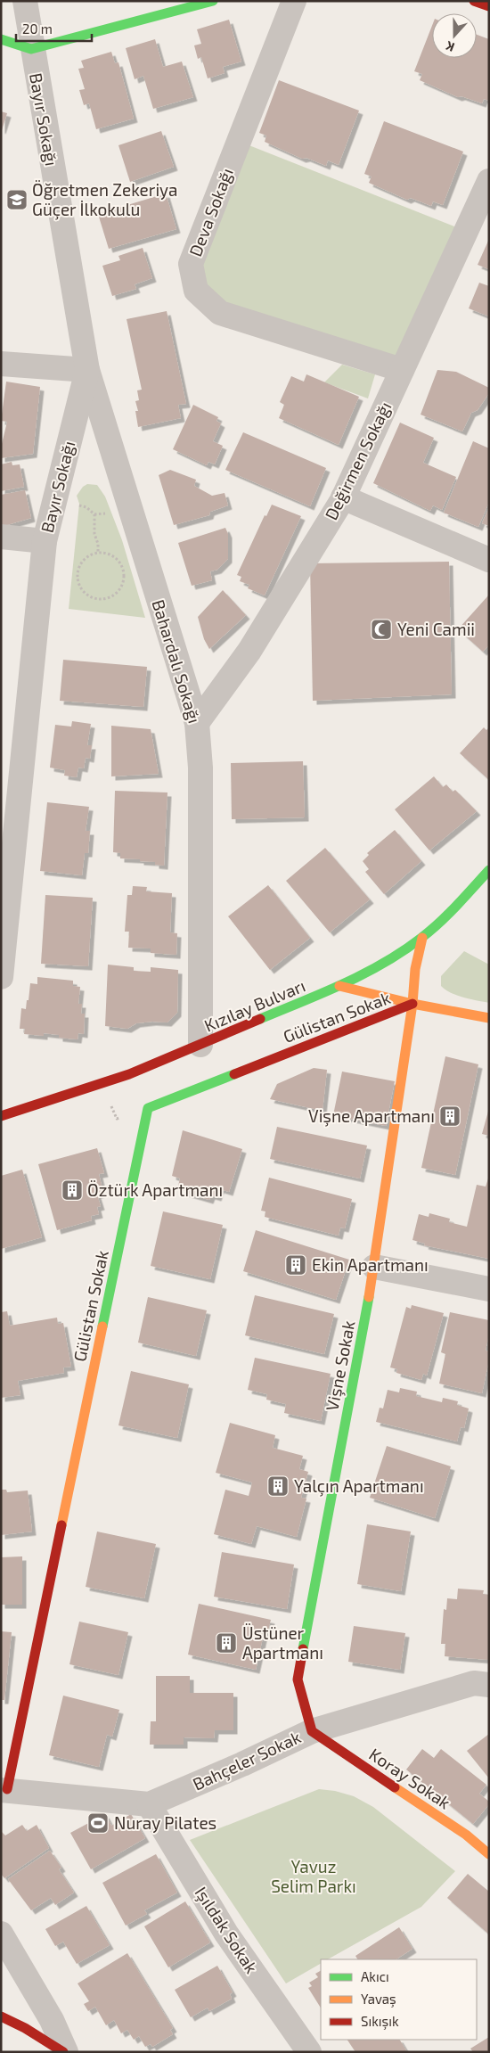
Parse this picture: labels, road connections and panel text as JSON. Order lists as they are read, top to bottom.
{
  "streets": {
    "street": [
      "Bayır Sokağı",
      "Deva Sokağı",
      "Değirmen Sokağı",
      "Bahardalı Sokağı",
      "Kızılay Bulvarı",
      "Gülistan Sokak",
      "Vişne Sokak",
      "Bahçeler Sokak",
      "Koray Sokak",
      "Işıldak Sokak"
    ]
  },
  "crossings": [
    ["Bayır Sokağı", "Bahardalı Sokağı"],
    ["Deva Sokağı", "Değirmen Sokağı"],
    ["Değirmen Sokağı", "Bahardalı Sokağı"],
    ["Bahardalı Sokağı", "Kızılay Bulvarı"],
    ["Kızılay Bulvarı", "Vişne Sokak"],
    ["Gülistan Sokak", "Vişne Sokak"],
    ["Gülistan Sokak", "Bahçeler Sokak"],
    ["Vişne Sokak", "Bahçeler Sokak"],
    ["Vişne Sokak", "Koray Sokak"],
    ["Bahçeler Sokak", "Koray Sokak"],
    ["Bahçeler Sokak", "Işıldak Sokak"]
  ],
  "parks": ["Yavuz Selim Parkı"],
  "places": {
    "school or university": ["Öğretmen Zekeriya Güçer İlkokulu"],
    "mosque": ["Yeni Camii"],
    "building": [
      "Vişne Apartmanı",
      "Öztürk Apartmanı",
      "Ekin Apartmanı",
      "Yalçın Apartmanı",
      "Üstüner Apartmanı"
    ],
    "sports": ["Nuray Pilates"]
  },
  "legend": ["Akıcı", "Yavaş", "Sıkışık"],
  "scale_bar": "20 m",
  "north": "bottom"
}
